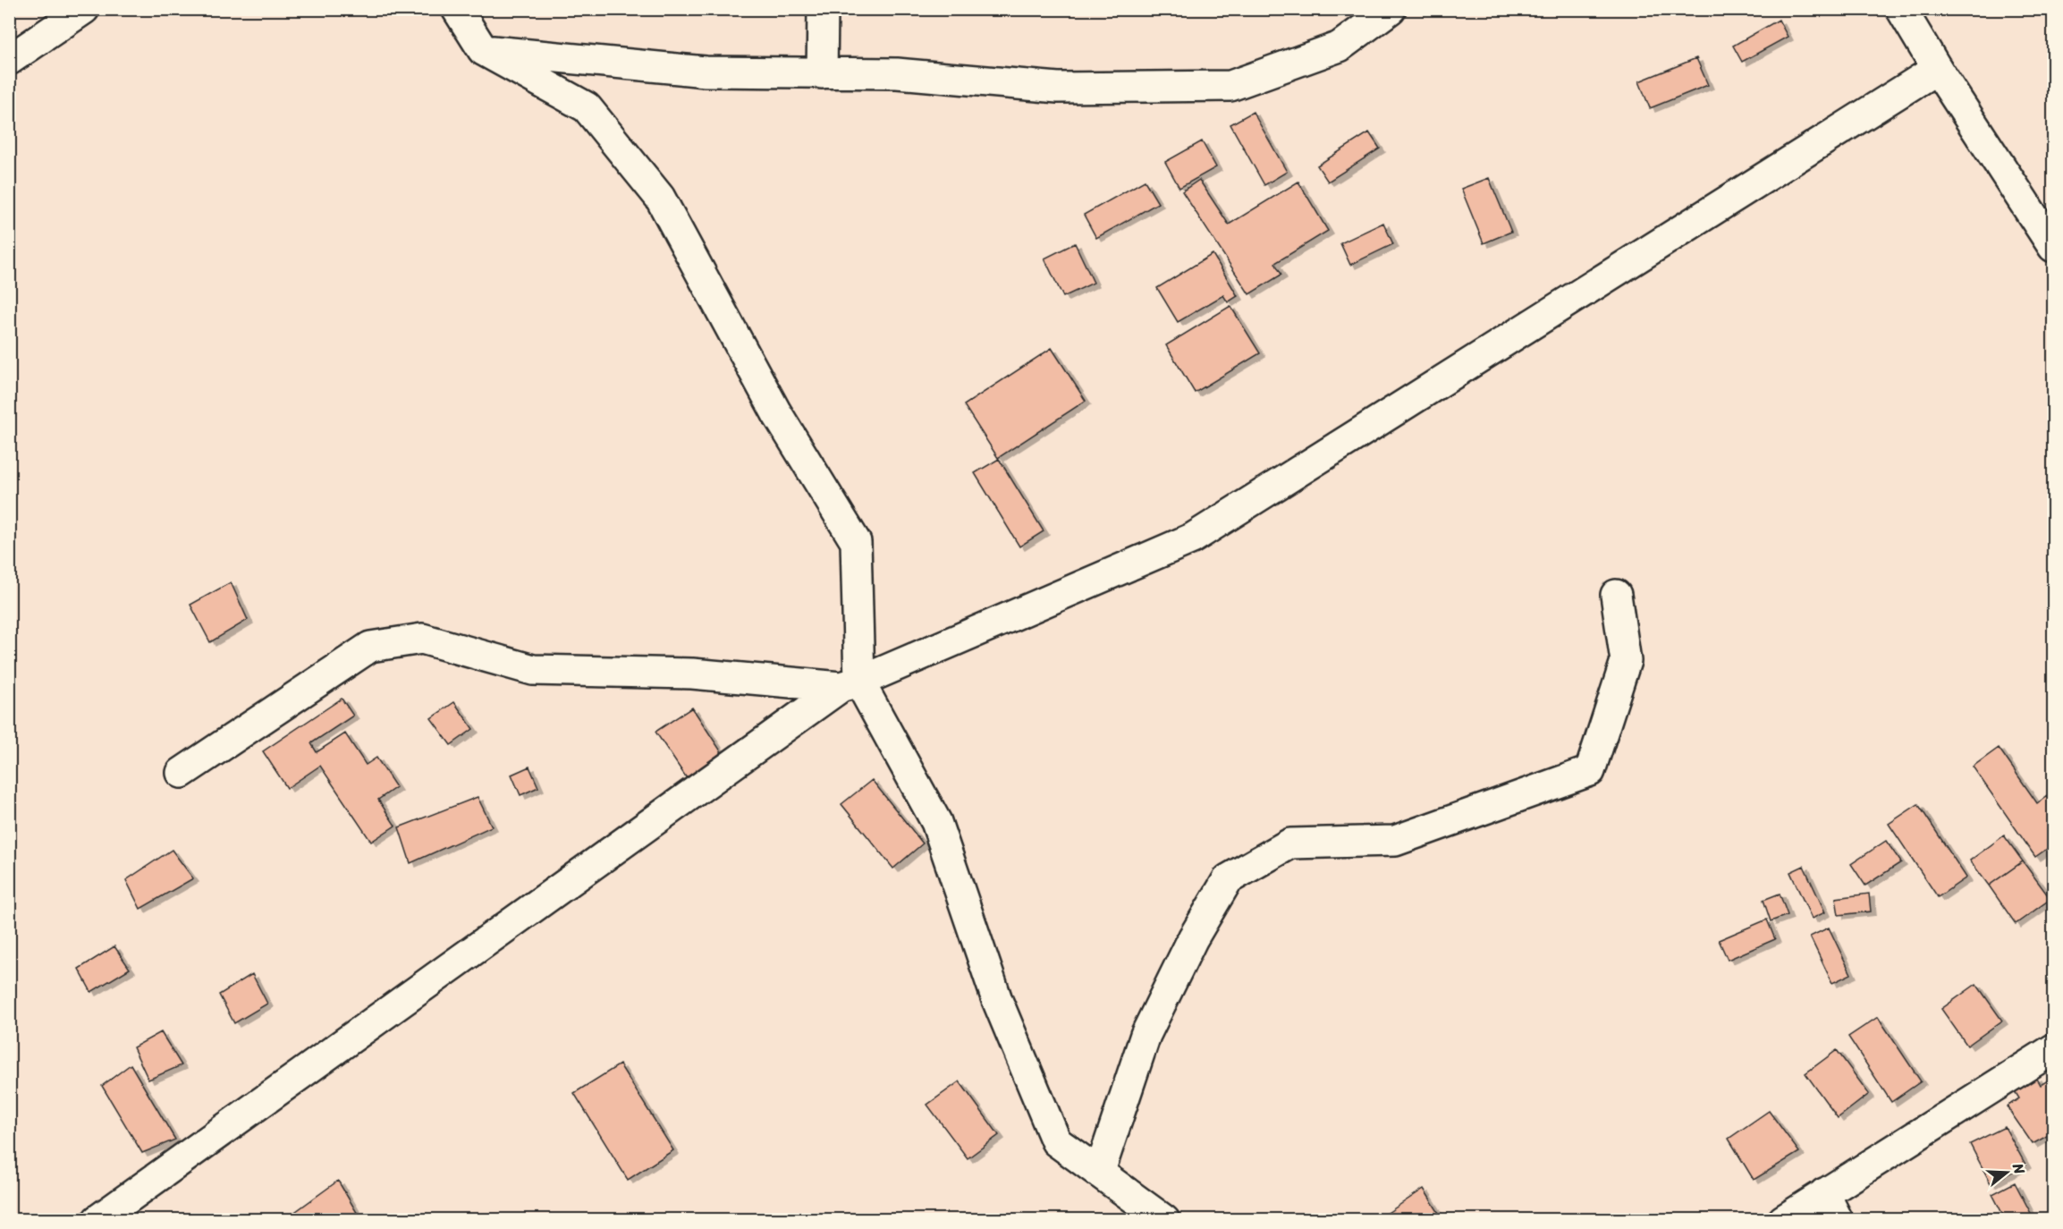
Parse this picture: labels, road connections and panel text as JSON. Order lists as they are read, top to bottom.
{
  "north": "right"
}
